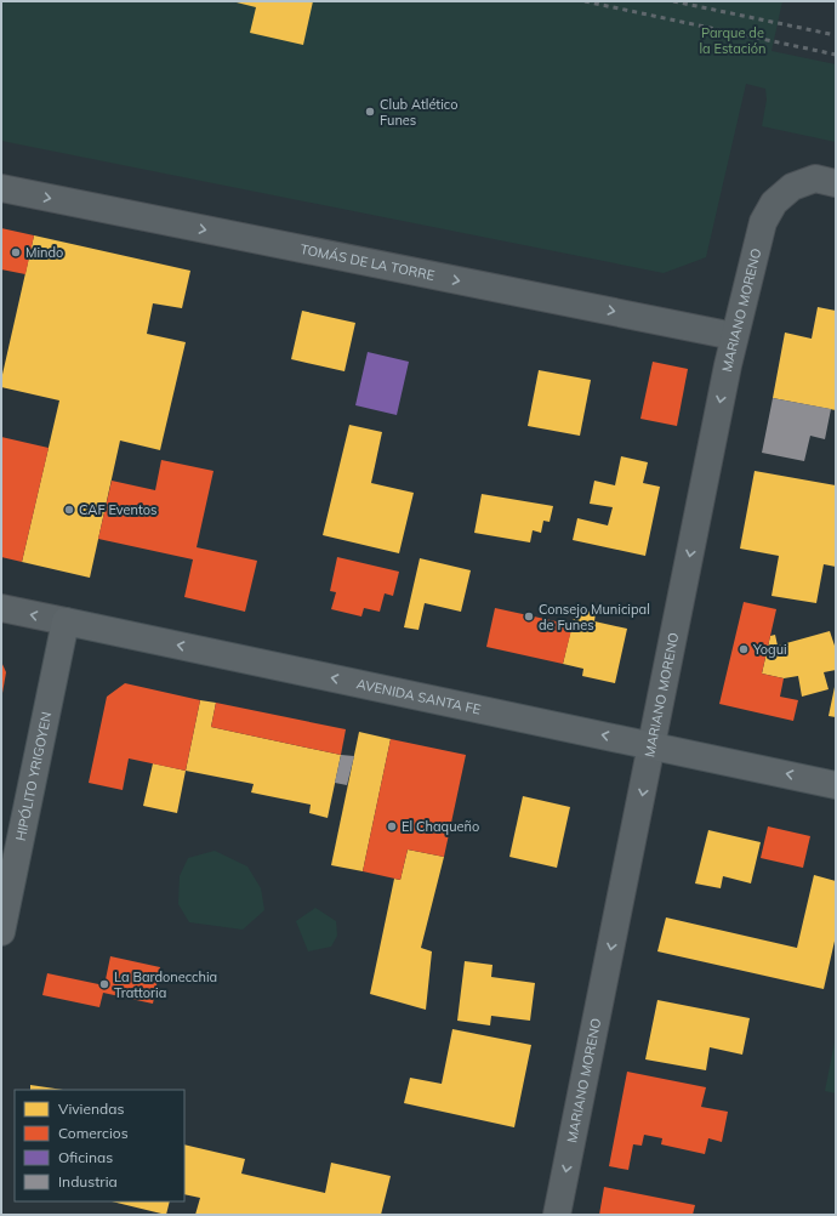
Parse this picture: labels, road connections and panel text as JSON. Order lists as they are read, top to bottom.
{
  "streets": {
    "main road": ["AVENIDA SANTA FE", "HIPÓLITO YRIGOYEN"],
    "street": ["TOMÁS DE LA TORRE", "MARIANO MORENO"]
  },
  "crossings": [
    ["TOMÁS DE LA TORRE", "MARIANO MORENO"],
    ["MARIANO MORENO", "AVENIDA SANTA FE"],
    ["AVENIDA SANTA FE", "HIPÓLITO YRIGOYEN"]
  ],
  "one_way": ["TOMÁS DE LA TORRE", "MARIANO MORENO", "AVENIDA SANTA FE"],
  "parks": ["Parque de la Estación"],
  "places": [
    "Club Atlético Funes",
    "Mindo",
    "CAF Eventos",
    "Consejo Municipal de Funes",
    "Yogui",
    "El Chaqueño",
    "La Bardonecchia Trattoria"
  ],
  "legend": [
    "Viviendas",
    "Comercios",
    "Oficinas",
    "Industria"
  ]
}
